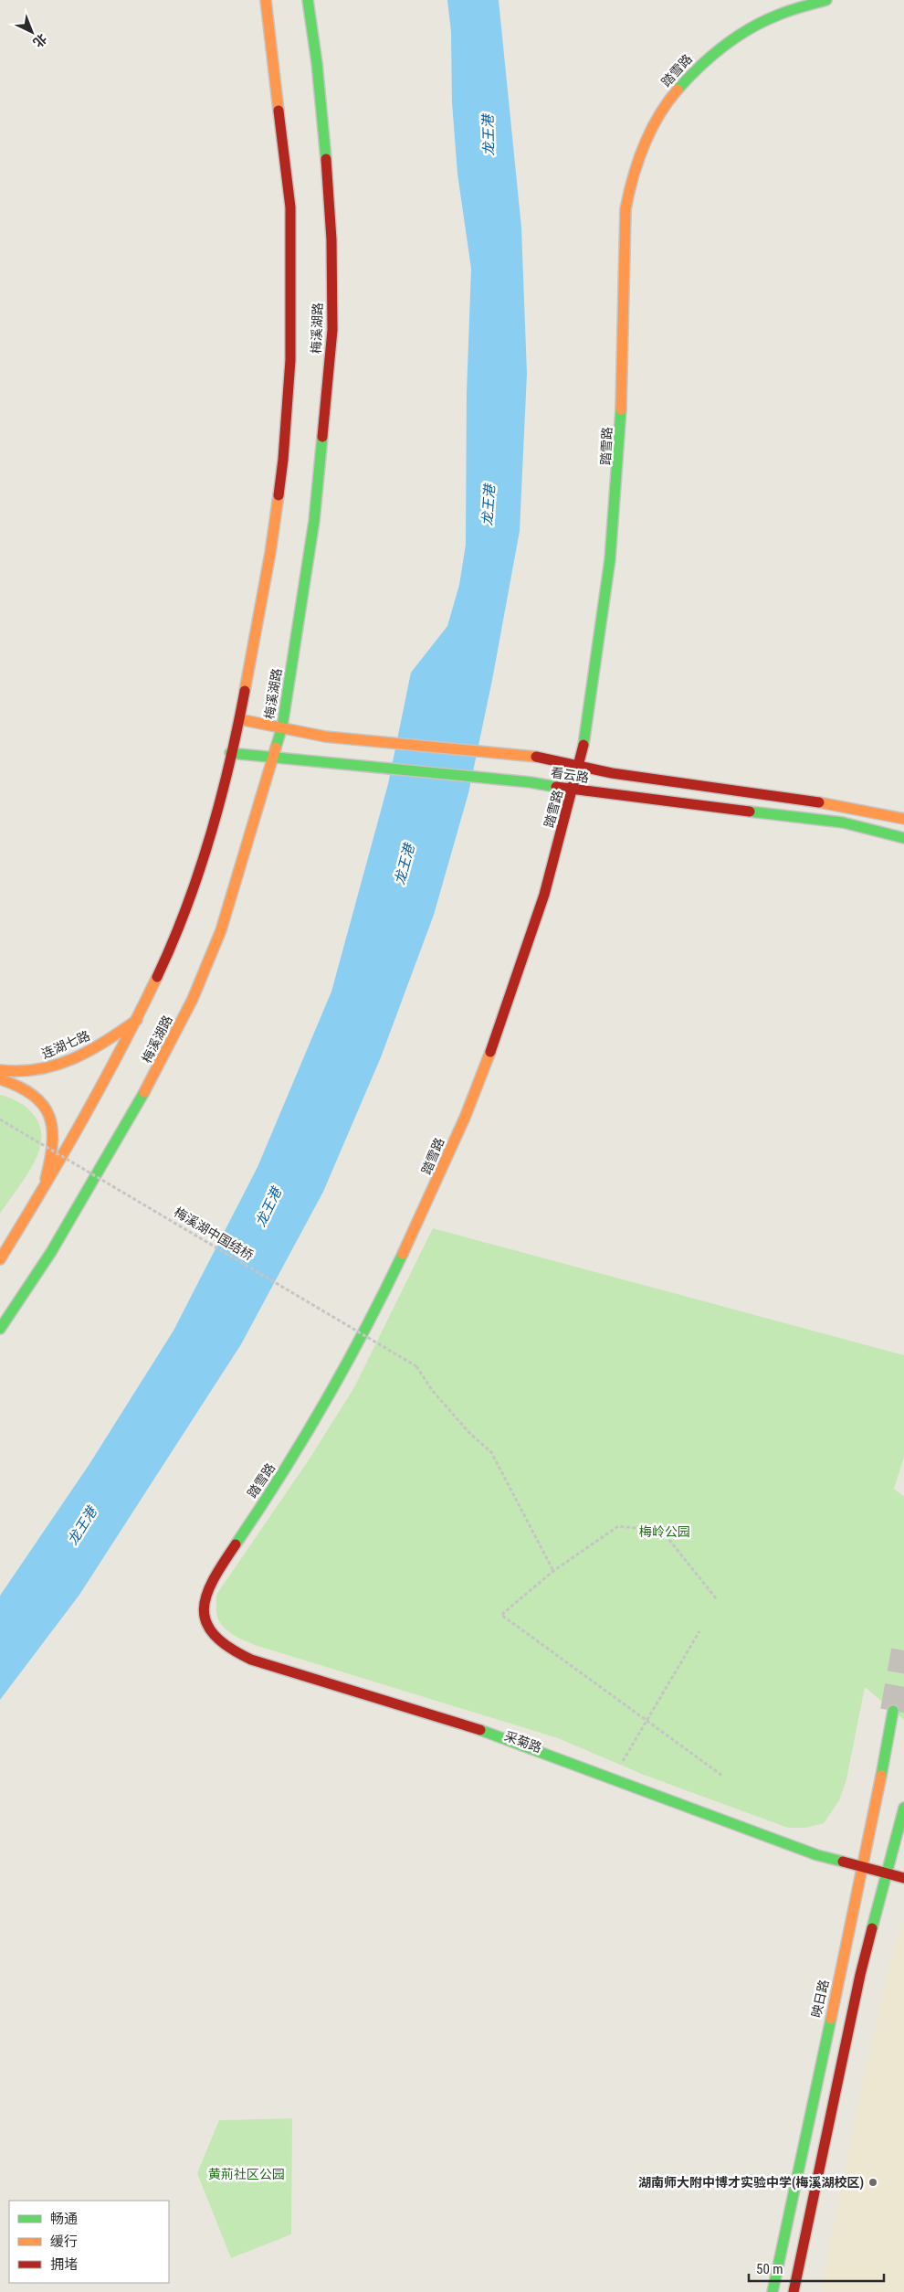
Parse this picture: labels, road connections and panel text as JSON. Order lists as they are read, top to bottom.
{
  "streets": {
    "street": [
      "踏雪路",
      "梅溪湖路",
      "看云路",
      "连湖七路",
      "采菊路",
      "映日路"
    ],
    "path": ["梅溪湖中国结桥"]
  },
  "crossings": [
    ["踏雪路", "看云路"],
    ["踏雪路", "采菊路"],
    ["梅溪湖路", "看云路"],
    ["梅溪湖路", "连湖七路"],
    ["采菊路", "映日路"]
  ],
  "water": ["龙王港"],
  "parks": ["梅岭公园", "黄荊社区公园"],
  "places": ["湖南师大附中博才实验中学(梅溪湖校区)"],
  "legend": ["畅通", "缓行", "拥堵"],
  "scale_bar": "50 m",
  "north": "bottom right"
}
